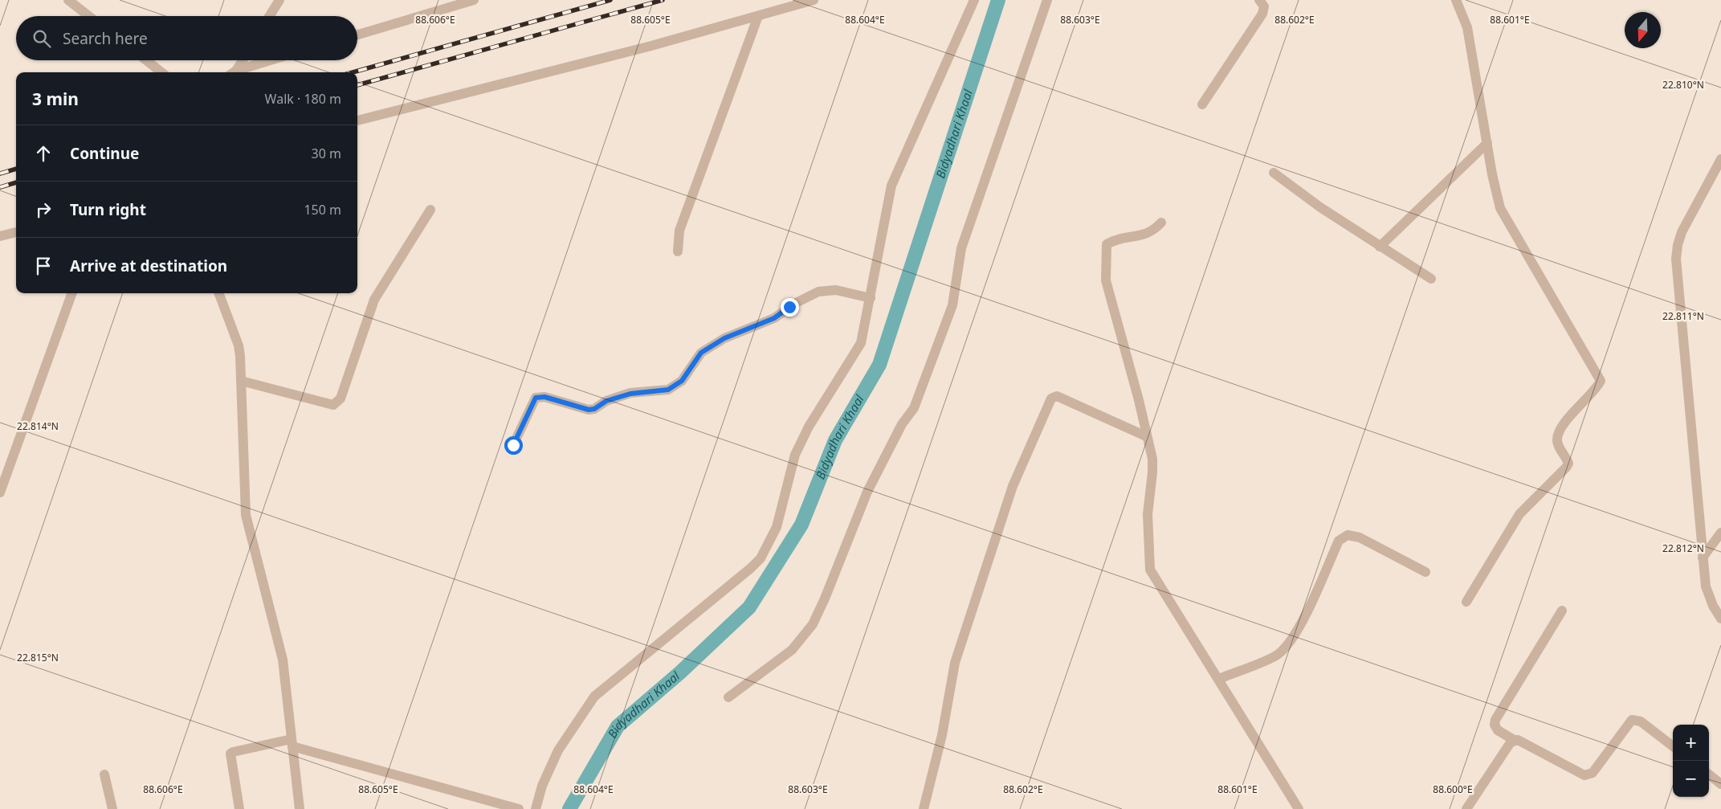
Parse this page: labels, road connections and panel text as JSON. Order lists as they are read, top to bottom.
{
  "water": ["Bidyadhari Khaal"],
  "north": "bottom",
  "page": {
    "search": "Search here",
    "heading": ["3 min", "Walk · 180 m"],
    "list": [
      ["Continue", "30 m"],
      ["Turn right", "150 m"],
      "Arrive at destination"
    ],
    "map_buttons": ["+", "−"]
  },
  "coordinates": [
    "88.606°E",
    "88.605°E",
    "88.604°E",
    "88.603°E",
    "88.602°E",
    "88.601°E",
    "22.810°N",
    "22.811°N",
    "22.814°N",
    "22.812°N",
    "22.815°N",
    "88.600°E"
  ]
}
